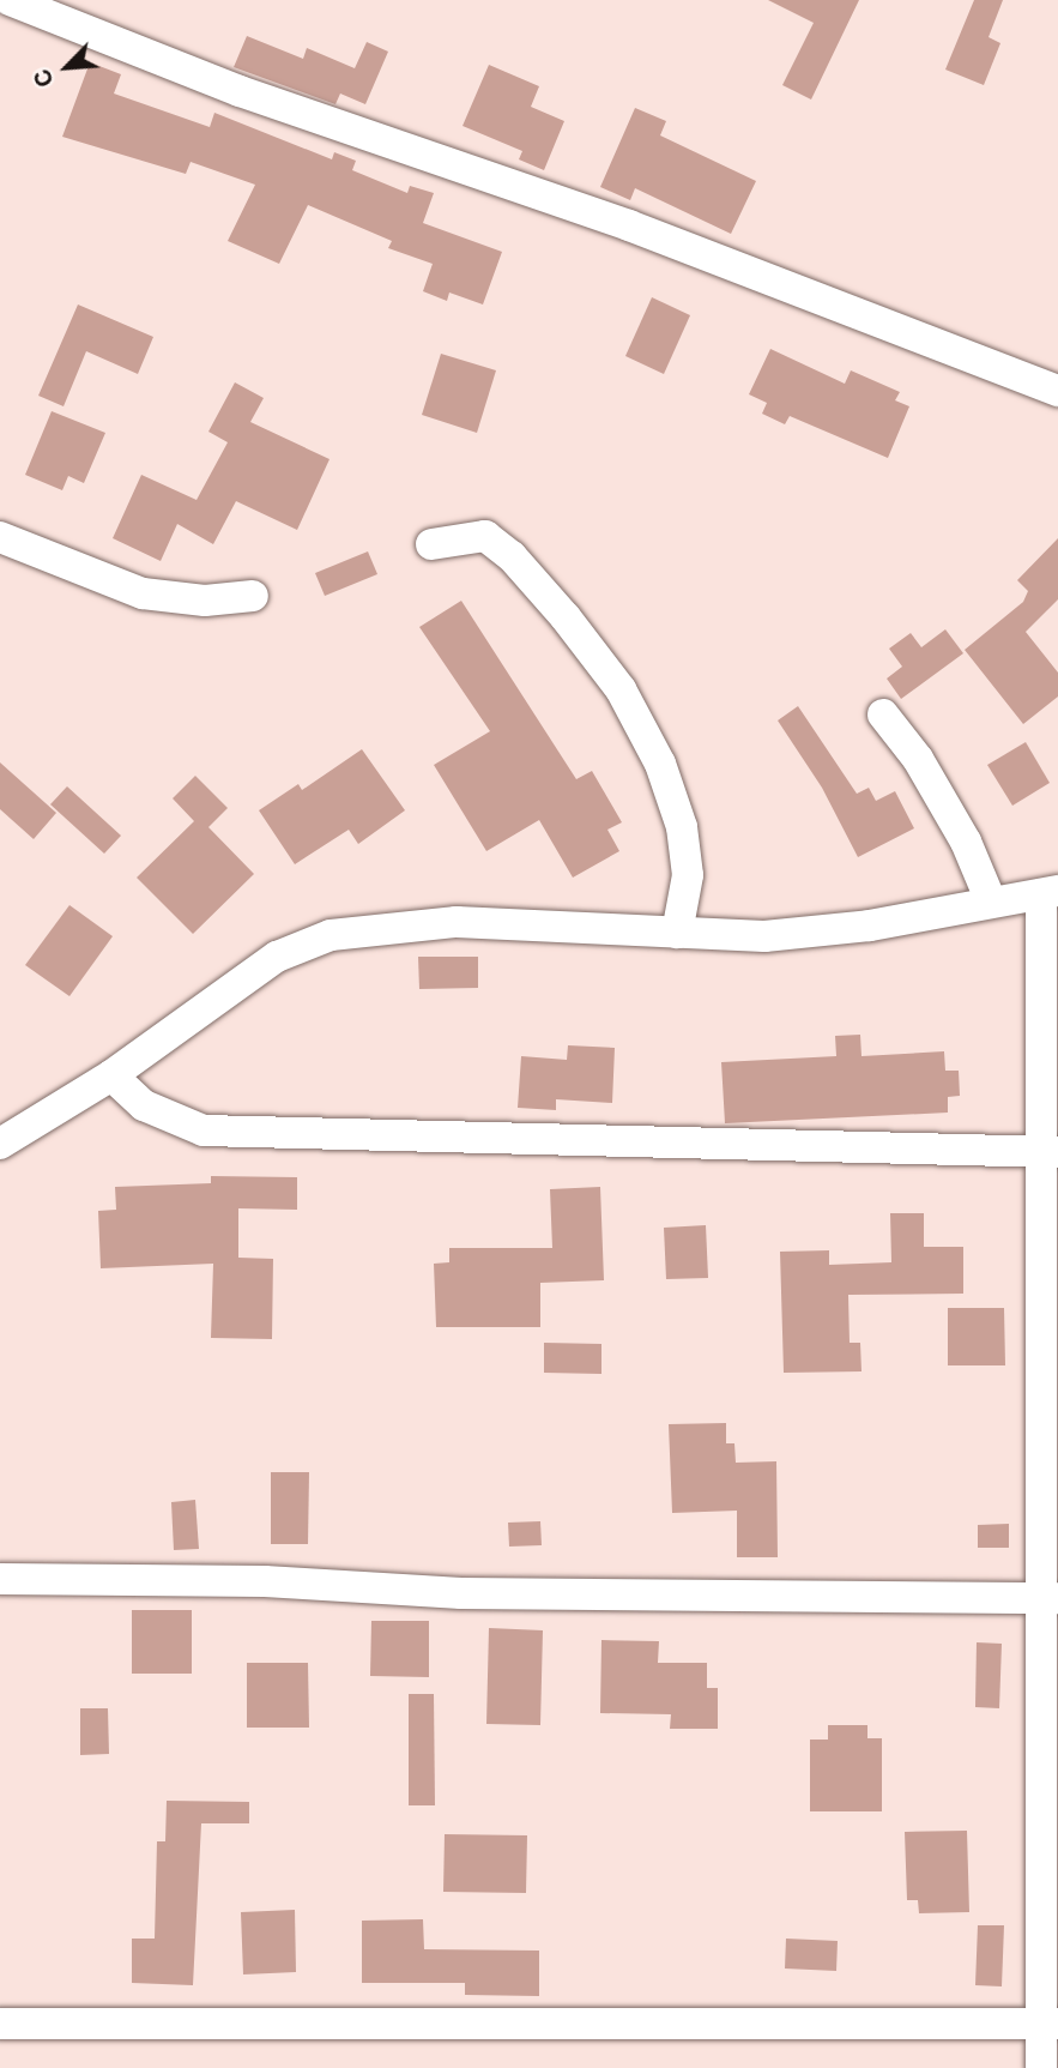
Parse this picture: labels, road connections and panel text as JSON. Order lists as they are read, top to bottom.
{
  "north": "bottom left"
}
